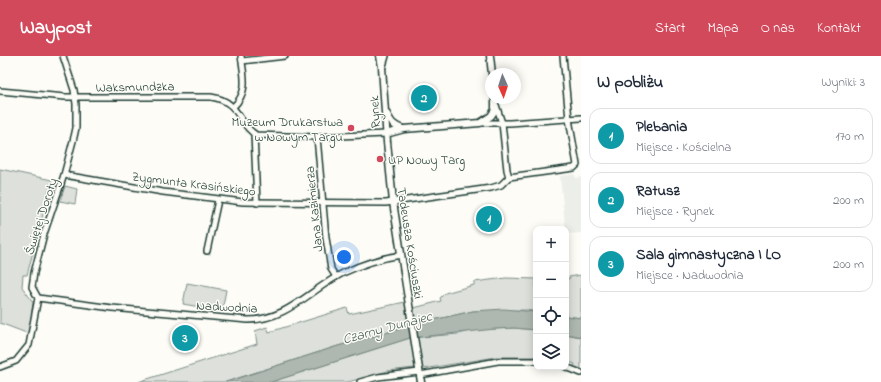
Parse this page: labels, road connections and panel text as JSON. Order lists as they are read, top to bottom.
{
  "streets": {
    "street": [
      "Waksmundzka",
      "Rynek",
      "Zygmunta Krasińskiego",
      "Jana Kazimierza",
      "Świętej Doroty",
      "Tadeusza Kościuszki",
      "Nadwodnia"
    ]
  },
  "crossings": [
    ["Waksmundzka", "Świętej Doroty"],
    ["Rynek", "Tadeusza Kościuszki"],
    ["Zygmunta Krasińskiego", "Jana Kazimierza"],
    ["Zygmunta Krasińskiego", "Świętej Doroty"],
    ["Zygmunta Krasińskiego", "Tadeusza Kościuszki"],
    ["Jana Kazimierza", "Nadwodnia"],
    ["Świętej Doroty", "Nadwodnia"],
    ["Tadeusza Kościuszki", "Nadwodnia"]
  ],
  "water": ["Czarny Dunajec"],
  "places": ["Muzeum Drukarstwa w Nowym Targu", "UP Nowy Targ"],
  "north": "bottom",
  "page": {
    "header": "Waypost",
    "nav": [
      "Start",
      "Mapa",
      "O nas",
      "Kontakt"
    ],
    "heading": ["W pobliżu", "Wyniki: 3"],
    "pins": ["2", "1", "3"],
    "list": [
      {
        "mark": "1",
        "name": "Plebania",
        "note": "Miejsce · Kościelna",
        "value": "170 m"
      },
      {
        "mark": "2",
        "name": "Ratusz",
        "note": "Miejsce · Rynek",
        "value": "200 m"
      },
      {
        "mark": "3",
        "name": "Sala gimnastyczna I LO",
        "note": "Miejsce · Nadwodnia",
        "value": "200 m"
      }
    ],
    "map_buttons": ["+", "−"]
  }
}
